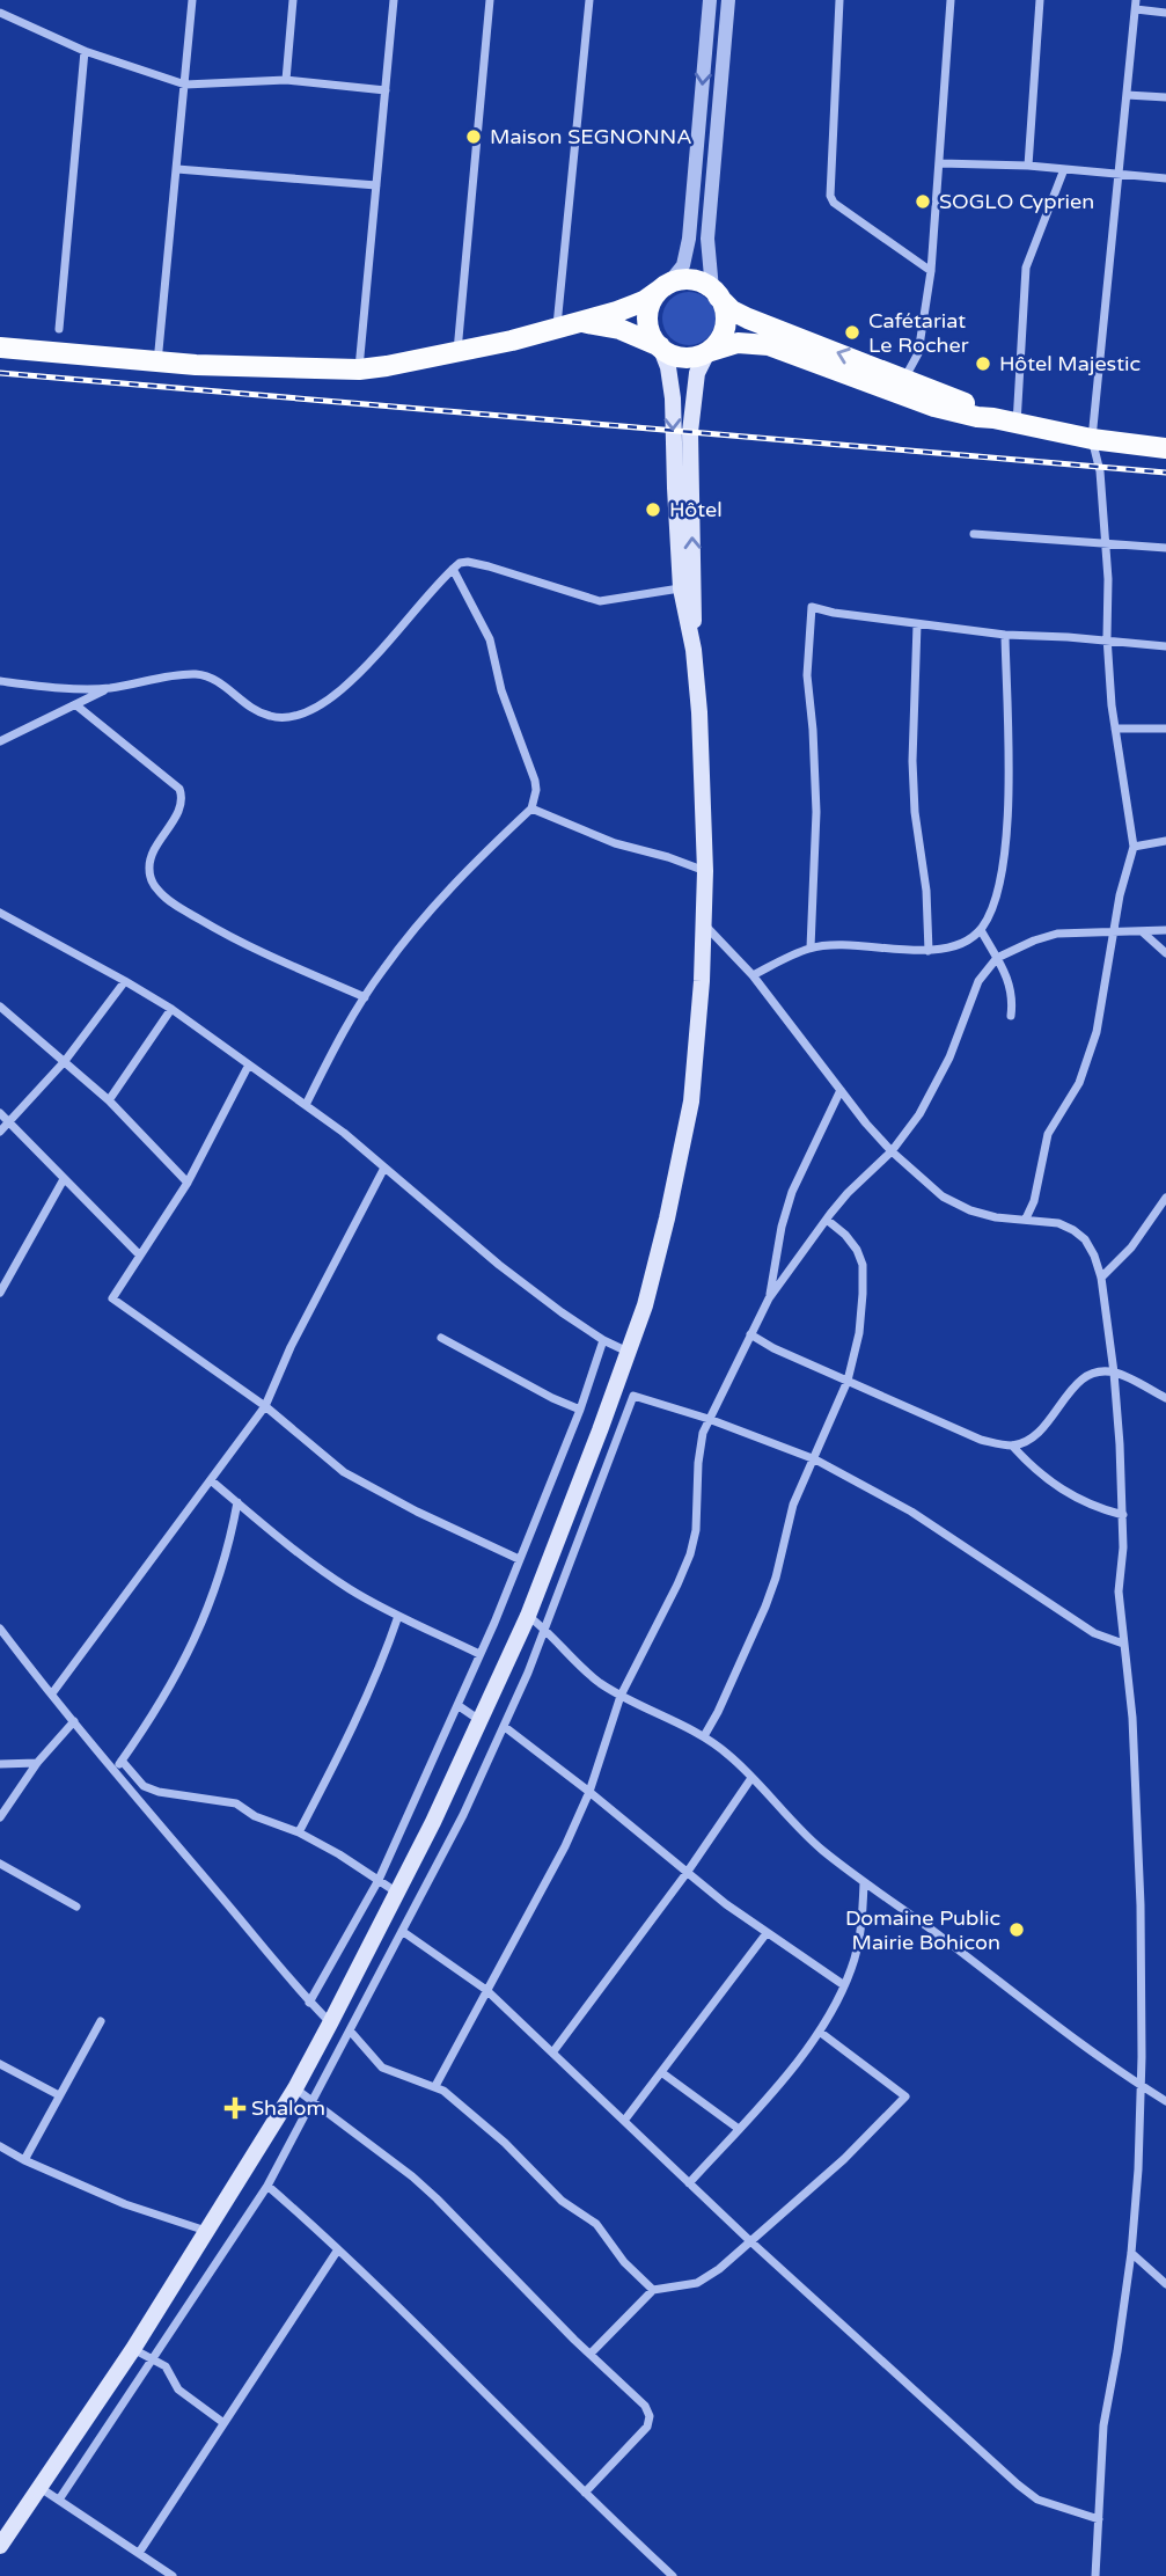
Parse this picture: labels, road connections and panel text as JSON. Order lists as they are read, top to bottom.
{
  "places": {
    "other": [
      "Maison SEGNONNA",
      "SOGLO Cyprien",
      "Cafétariat Le Rocher",
      "Hôtel Majestic",
      "Hôtel",
      "Domaine Public Mairie Bohicon"
    ],
    "health": ["Shalom"]
  }
}
